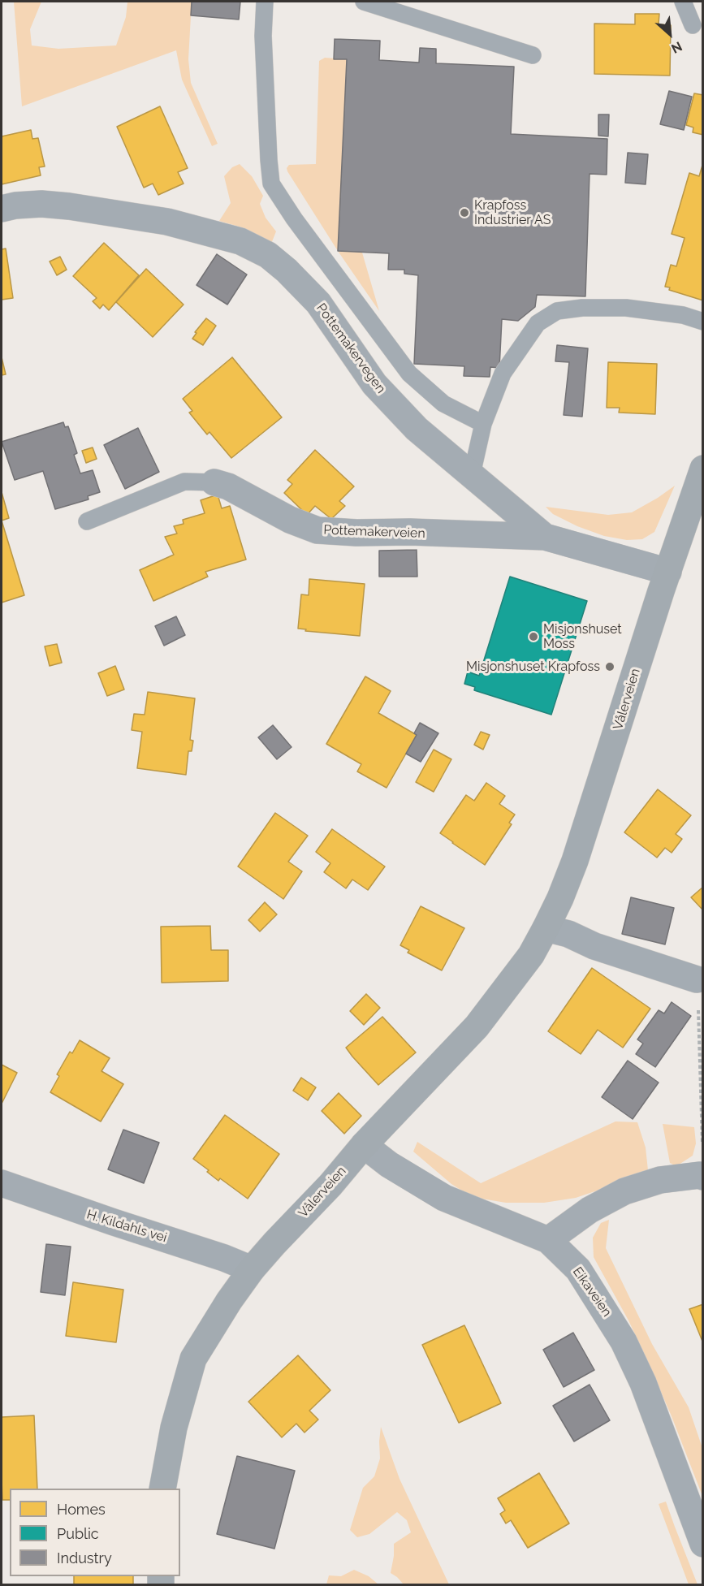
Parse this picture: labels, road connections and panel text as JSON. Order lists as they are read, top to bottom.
{
  "streets": {
    "street": [
      "Pottemakervegen",
      "Pottemakerveien",
      "Vålerveien",
      "H. Kildahls vei",
      "Eikaveien"
    ]
  },
  "crossings": [
    ["Pottemakervegen", "Pottemakerveien"],
    ["Pottemakervegen", "Vålerveien"],
    ["Vålerveien", "H. Kildahls vei"],
    ["Vålerveien", "Eikaveien"]
  ],
  "places": ["Krapfoss Industrier AS", "Misjonshuset Moss", "Misjonshuset Krapfoss"],
  "legend": ["Homes", "Public", "Industry"],
  "north": "bottom right"
}
